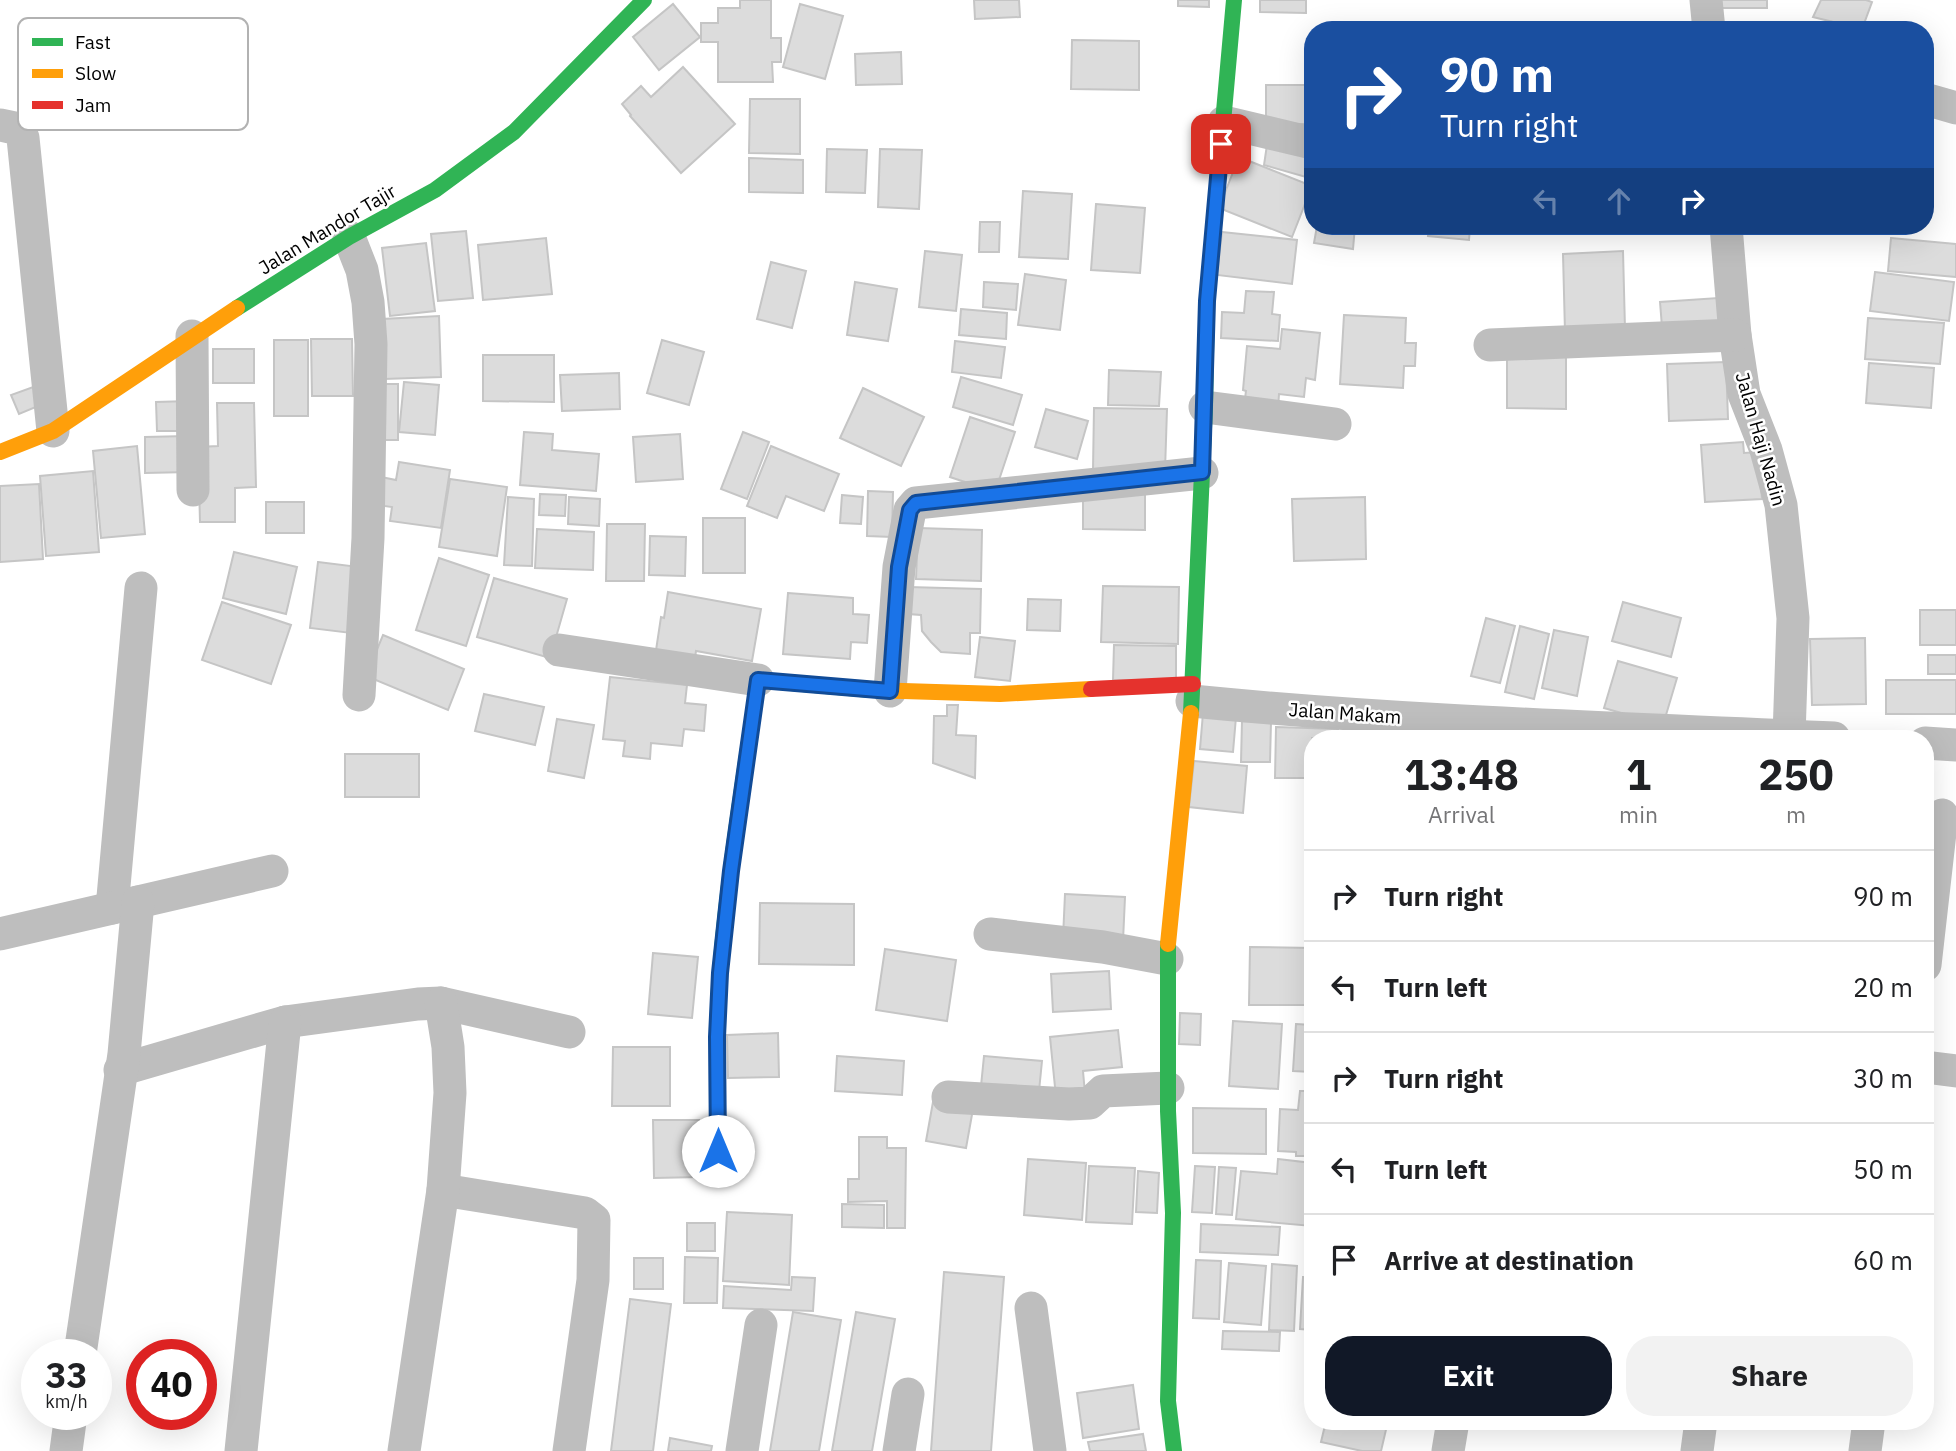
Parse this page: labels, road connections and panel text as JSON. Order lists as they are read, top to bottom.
{
  "streets": {
    "street": ["Jalan Mandor Tajir", "Jalan Haji Nadin", "Jalan Makam"]
  },
  "legend": ["Fast", "Slow", "Jam"],
  "page": {
    "turn": ["90 m", "Turn right"],
    "eta": [
      "13:48",
      "Arrival",
      "1",
      "min",
      "250",
      "m"
    ],
    "list": [
      {
        "name": "Turn right",
        "value": "90 m"
      },
      {
        "name": "Turn left",
        "value": "20 m"
      },
      {
        "name": "Turn right",
        "value": "30 m"
      },
      {
        "name": "Turn left",
        "value": "50 m"
      },
      {
        "name": "Arrive at destination",
        "value": "60 m"
      }
    ],
    "buttons": ["Exit", "Share"],
    "speed": "33 km/h",
    "limit": "40"
  }
}
